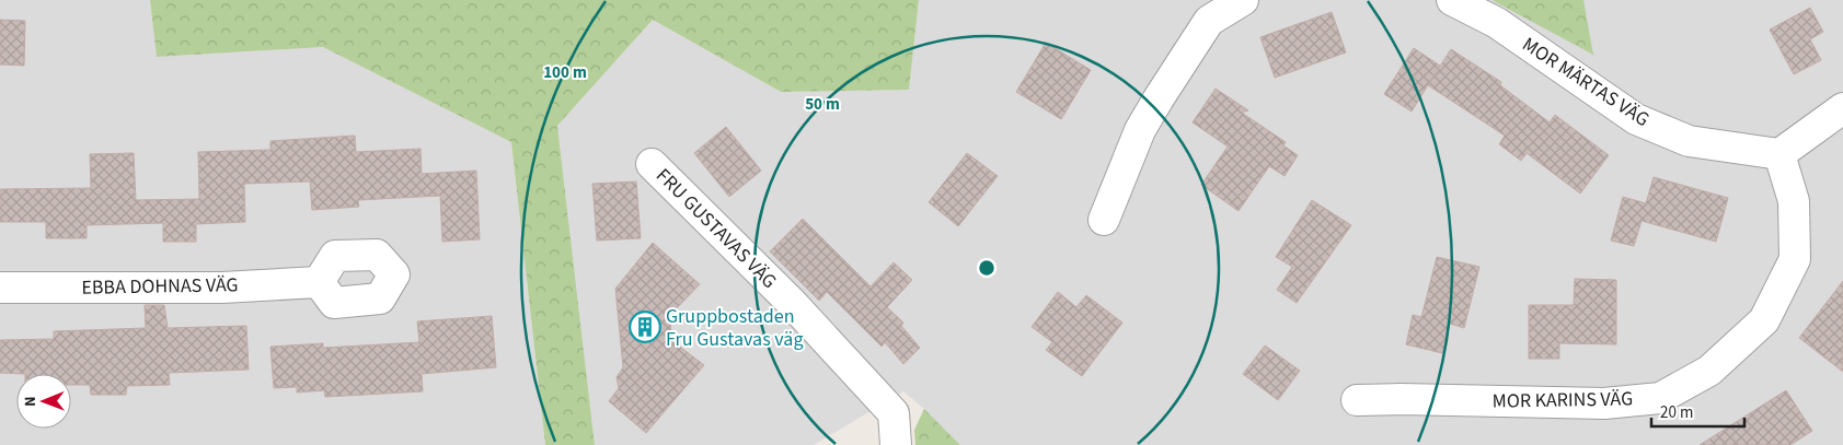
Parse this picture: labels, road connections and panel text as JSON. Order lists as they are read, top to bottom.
{
  "streets": {
    "street": [
      "MOR MÄRTAS VÄG",
      "FRU GUSTAVAS VÄG",
      "EBBA DOHNAS VÄG",
      "MOR KARINS VÄG"
    ]
  },
  "crossings": [
    ["MOR MÄRTAS VÄG", "MOR KARINS VÄG"]
  ],
  "places": {
    "building": ["Gruppbostaden Fru Gustavas väg"]
  },
  "scale_bar": "20 m",
  "north": "left",
  "rings": ["100 m", "50 m"]
}
